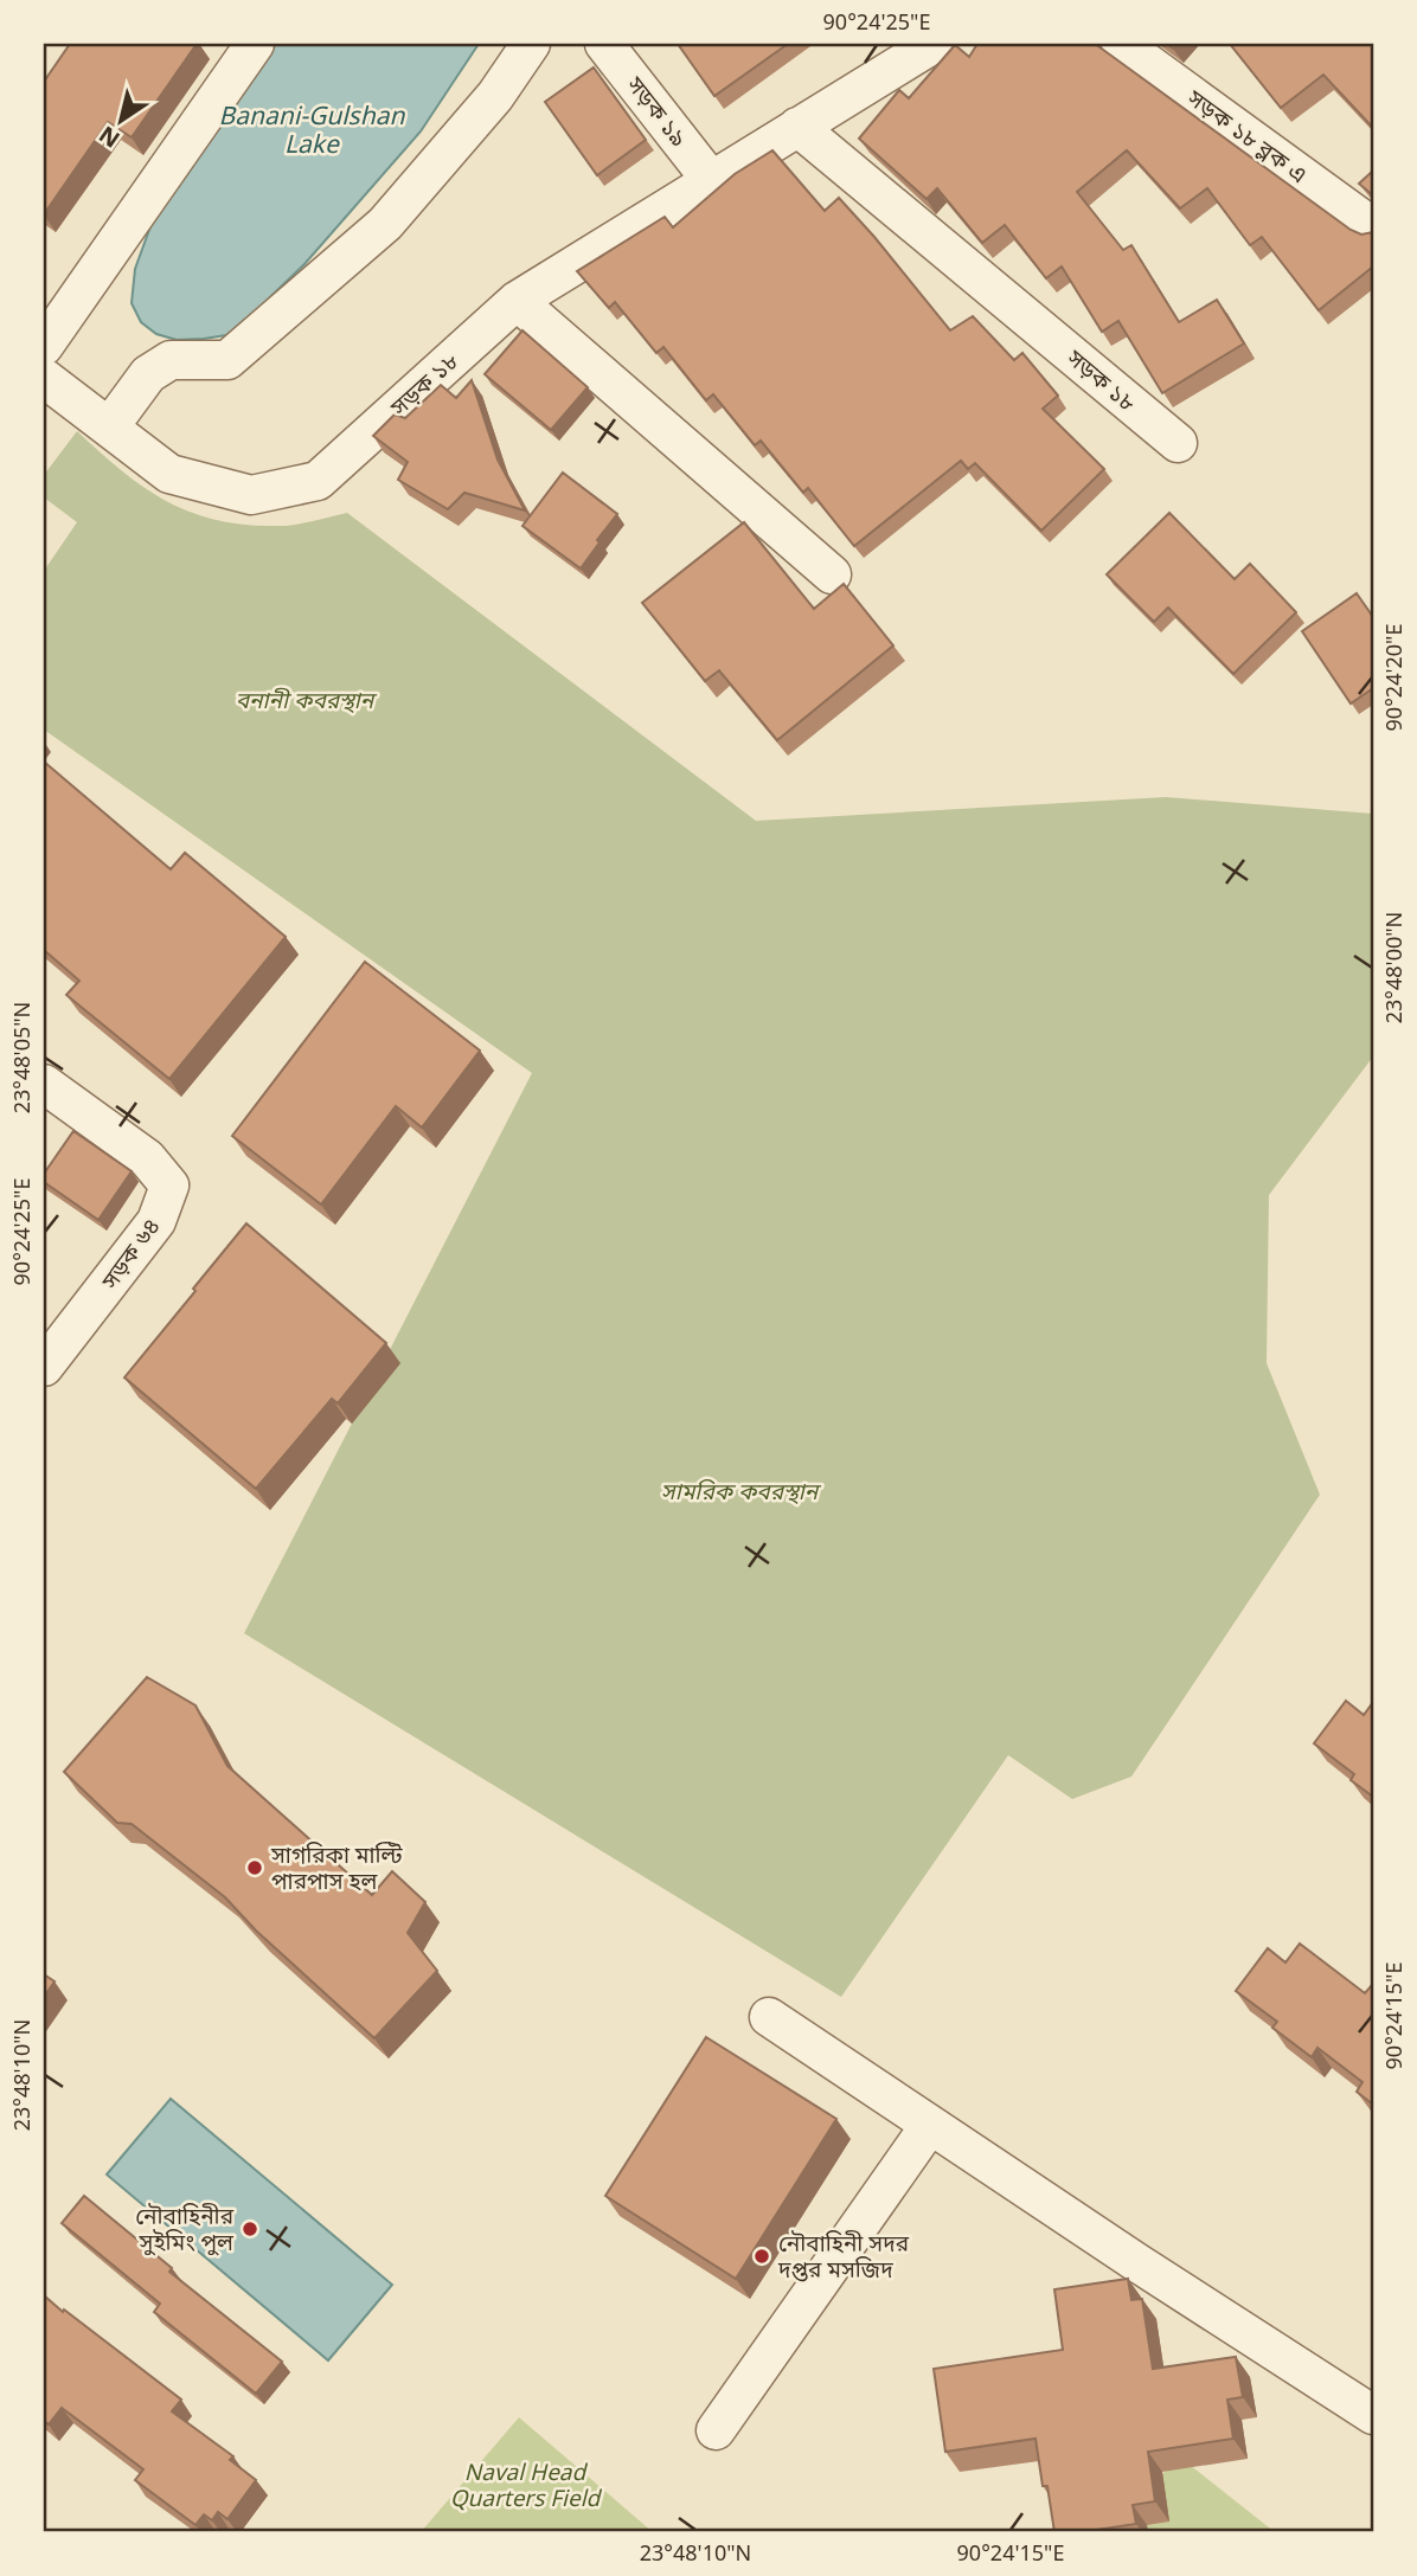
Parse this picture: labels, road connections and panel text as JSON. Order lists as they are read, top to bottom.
{
  "streets": {
    "street": [
      "সড়ক ১৯",
      "সড়ক ১৮ ব্লক এ",
      "সড়ক ১৮",
      "সড়ক ৬৪"
    ]
  },
  "crossings": [
    ["সড়ক ১৯", "সড়ক ১৮"]
  ],
  "water": ["Banani-Gulshan Lake"],
  "parks": ["বনানী কবরস্থান", "সামরিক কবরস্থান", "Naval Head Quarters Field"],
  "places": ["সাগরিকা মাল্টি পারপাস হল", "নৌবাহিনীর সুইমিং পুল", "নৌবাহিনী সদর দপ্তর মসজিদ"],
  "north": "bottom left",
  "coordinates": [
    "90°24'25\"E",
    "90°24'20\"E",
    "23°48'00\"N",
    "23°48'05\"N",
    "90°24'15\"E",
    "23°48'10\"N"
  ]
}
